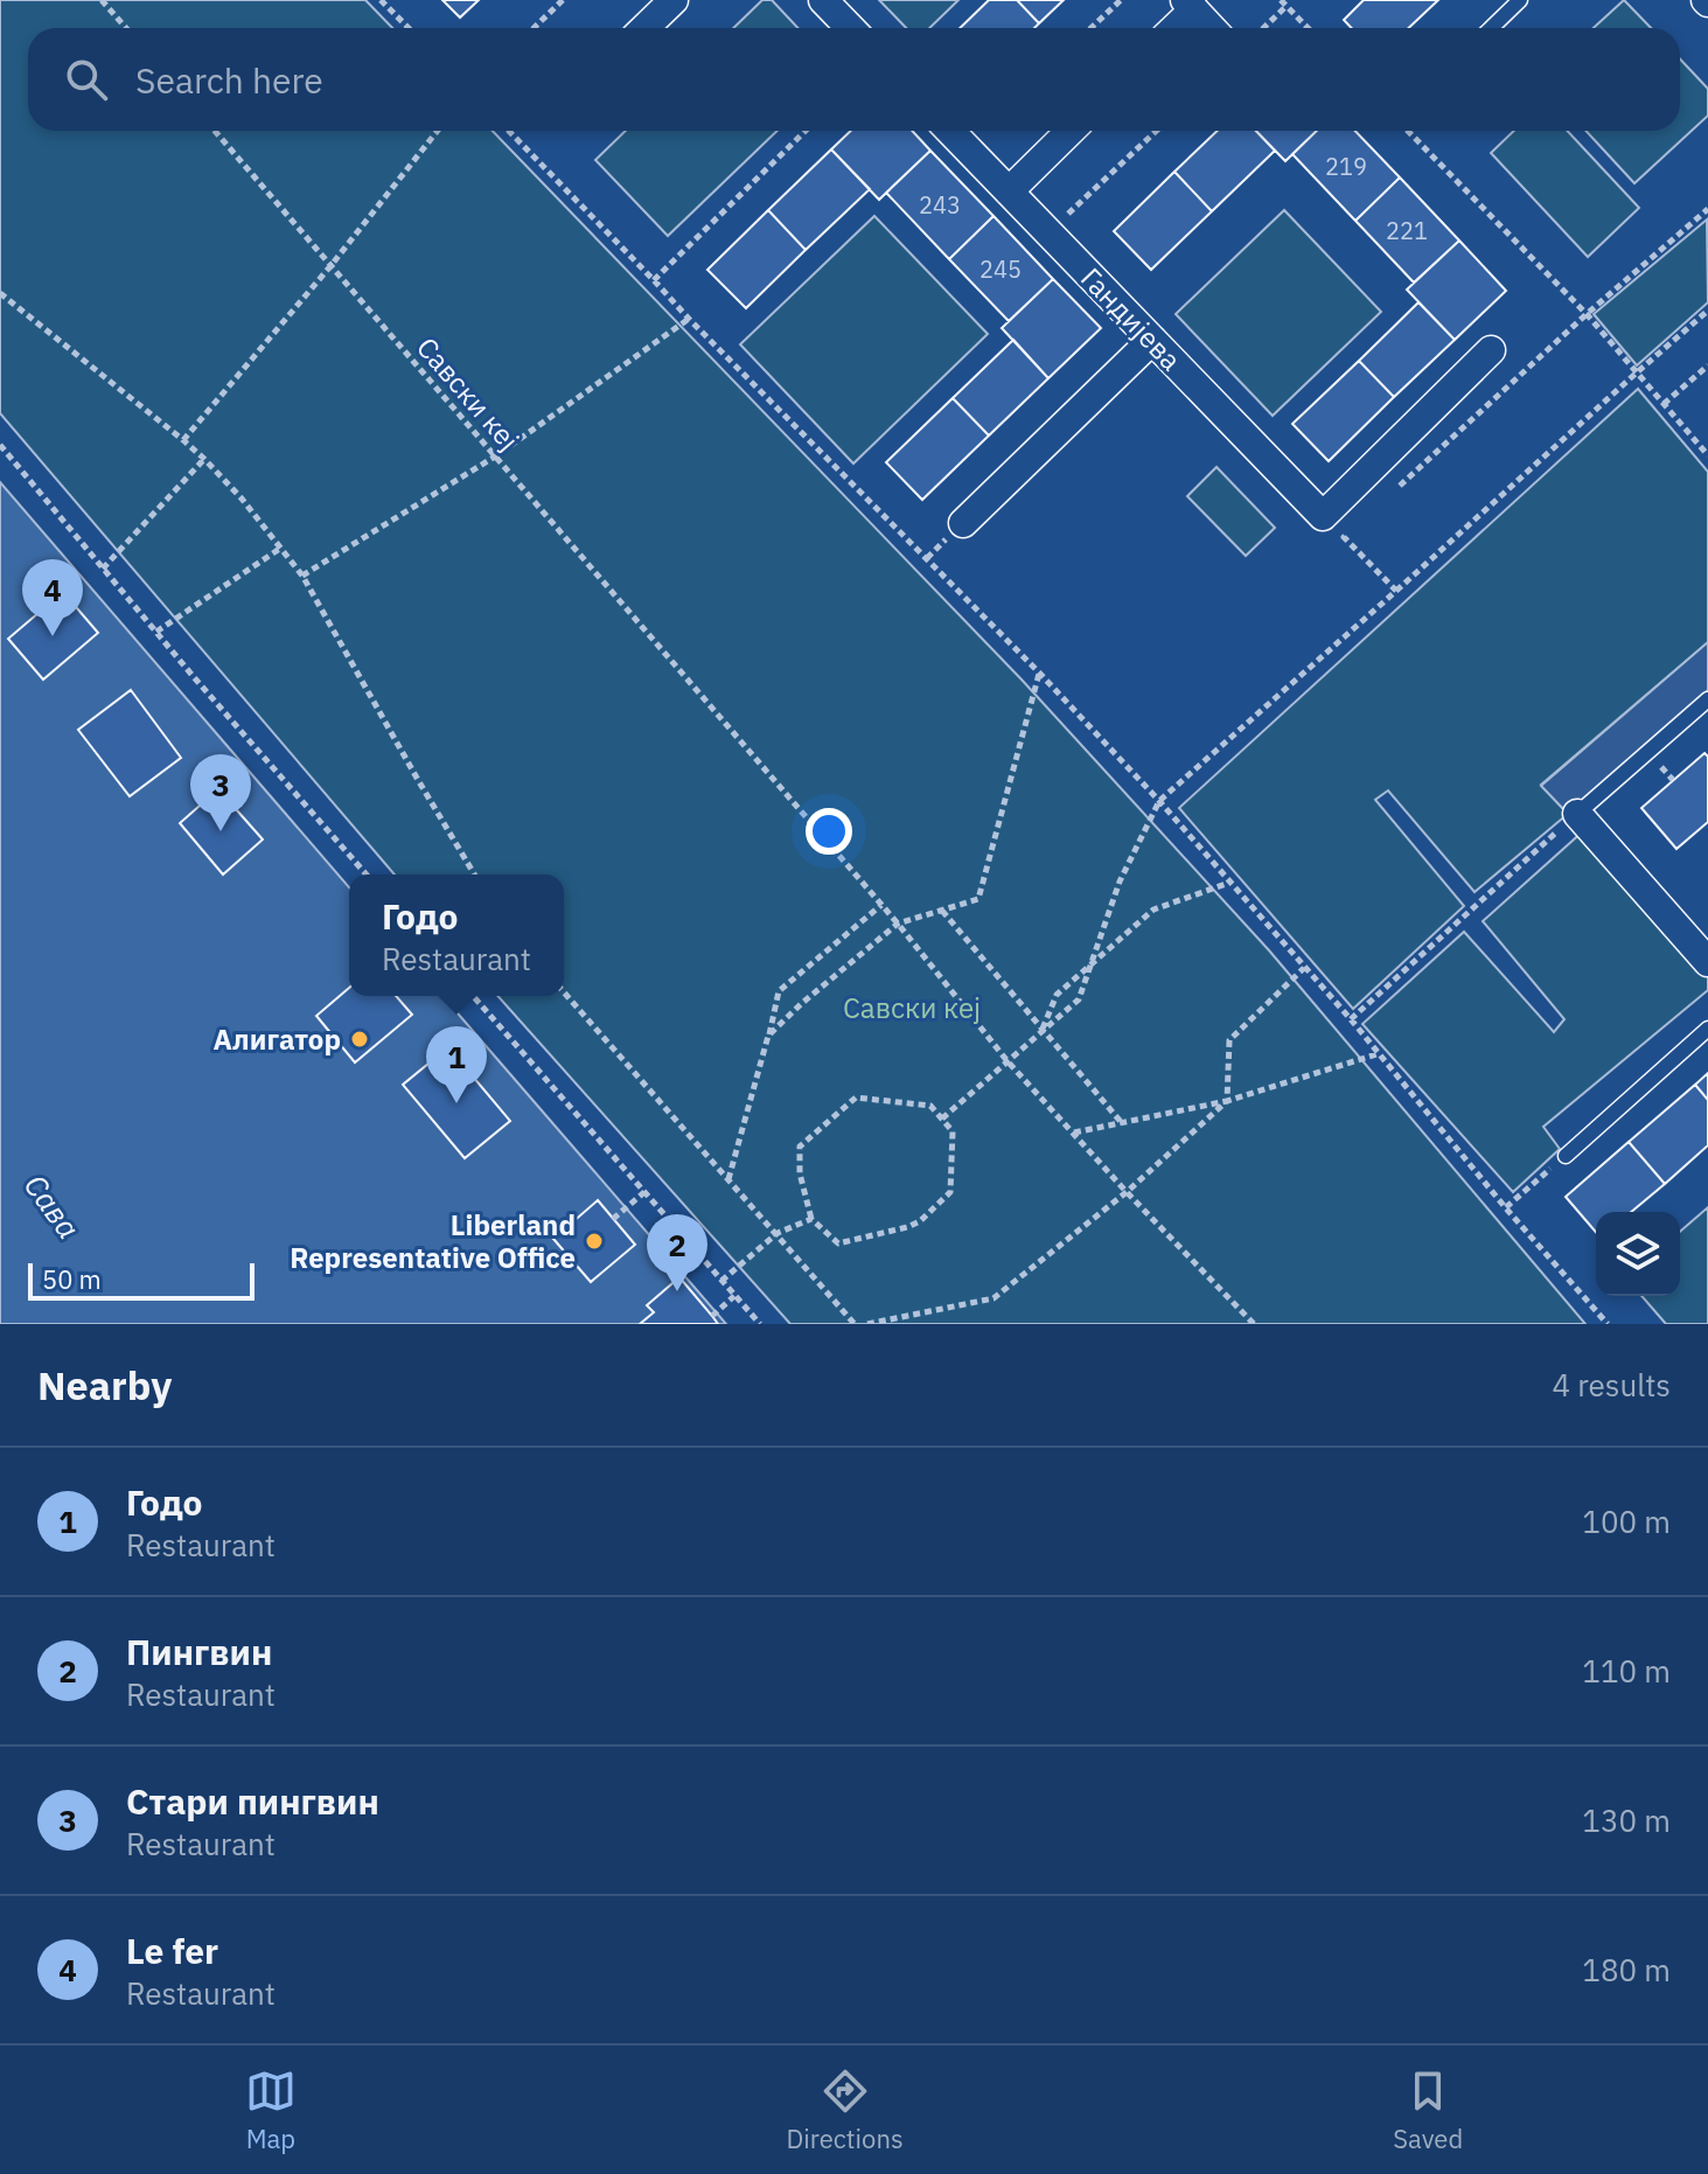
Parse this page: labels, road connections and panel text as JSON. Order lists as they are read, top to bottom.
{
  "streets": {
    "street": ["Гандијева"],
    "path": ["Савски кеј"]
  },
  "water": ["Сава"],
  "parks": ["Савски кеј"],
  "places": ["Алигатор", "Liberland Representative Office"],
  "house_numbers": [
    "219",
    "243",
    "221",
    "245"
  ],
  "scale_bar": "50 m",
  "page": {
    "search": "Search here",
    "pins": [
      "4",
      "3",
      "1",
      "2"
    ],
    "popup": ["Годо", "Restaurant"],
    "scale": "50 m",
    "heading": ["Nearby", "4 results"],
    "list": [
      {
        "mark": "1",
        "name": "Годо",
        "note": "Restaurant",
        "value": "100 m"
      },
      {
        "mark": "2",
        "name": "Пингвин",
        "note": "Restaurant",
        "value": "110 m"
      },
      {
        "mark": "3",
        "name": "Стари пингвин",
        "note": "Restaurant",
        "value": "130 m"
      },
      {
        "mark": "4",
        "name": "Le fer",
        "note": "Restaurant",
        "value": "180 m"
      }
    ],
    "nav": ["Map", "Directions", "Saved"]
  }
}
